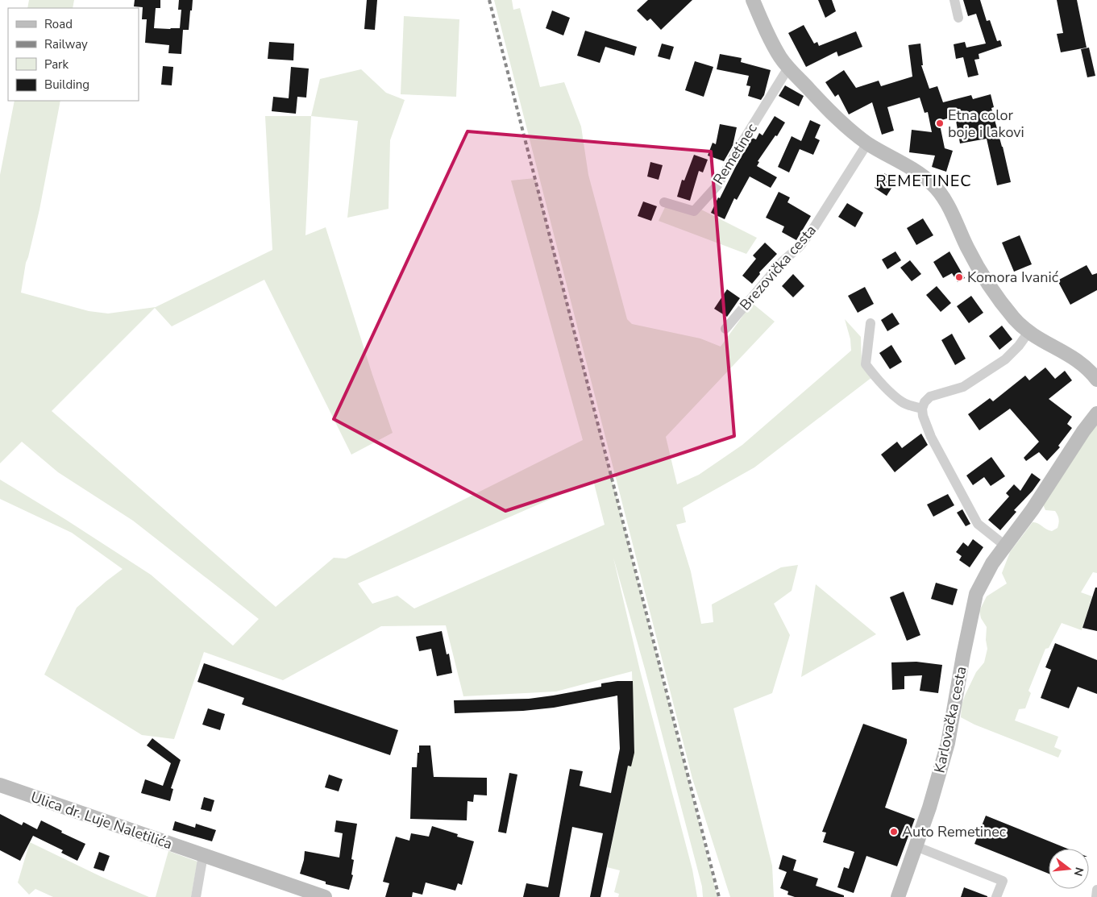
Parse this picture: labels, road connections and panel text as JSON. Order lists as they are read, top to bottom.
{
  "streets": {
    "main road": ["Karlovačka cesta", "Ulica dr. Luje Naletilića"],
    "street": ["Remetinec", "Brezovička cesta"]
  },
  "districts": ["REMETINEC"],
  "places": ["Etna color boje i lakovi", "Komora Ivanić", "Auto Remetinec"],
  "legend": [
    "Road",
    "Railway",
    "Park",
    "Building"
  ],
  "north": "right"
}
